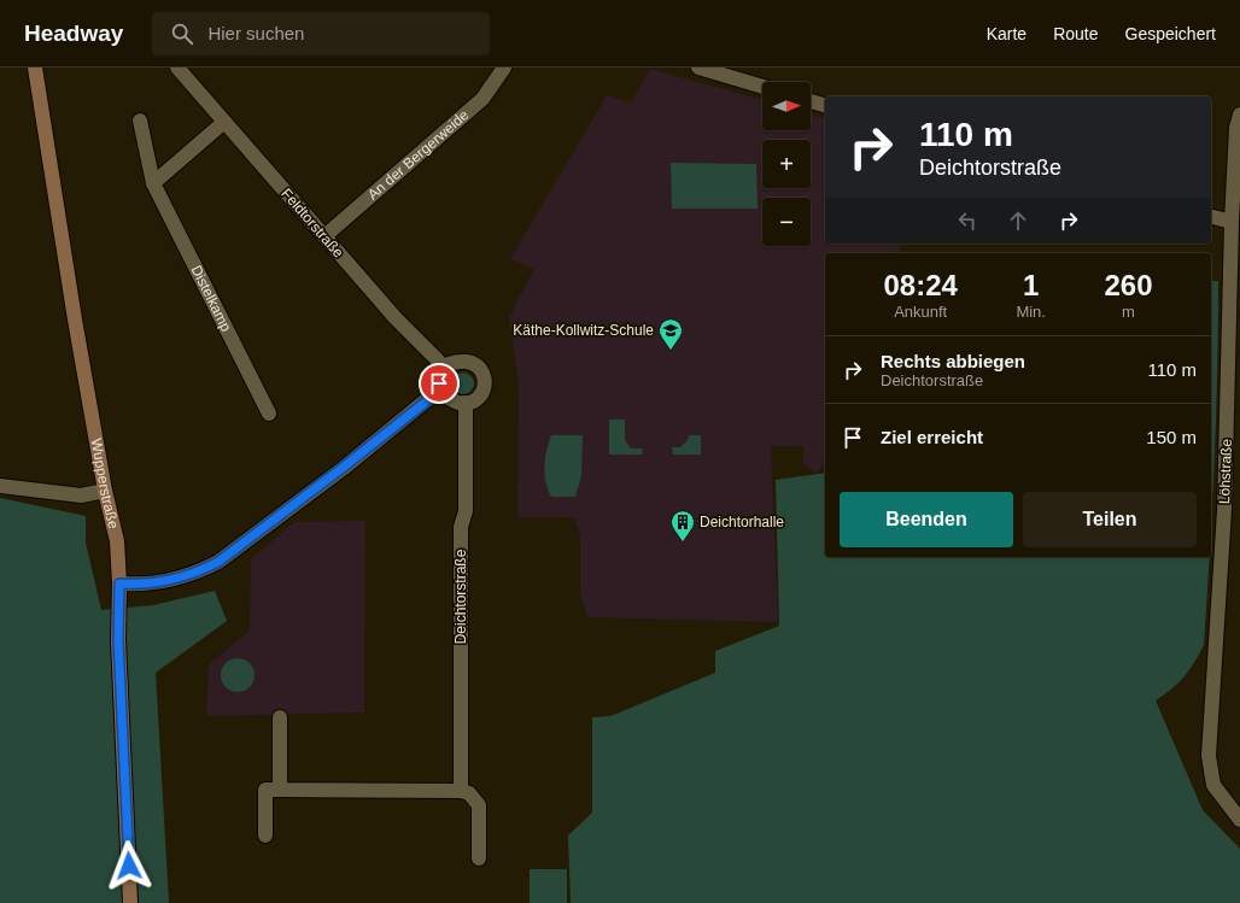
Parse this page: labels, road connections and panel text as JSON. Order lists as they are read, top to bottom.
{
  "streets": {
    "main road": ["Wupperstraße"],
    "street": [
      "An der Bergerweide",
      "Feldtorstraße",
      "Distelkamp",
      "Löhstraße",
      "Deichtorstraße"
    ]
  },
  "crossings": [
    ["An der Bergerweide", "Feldtorstraße"],
    ["Feldtorstraße", "Deichtorstraße"]
  ],
  "places": {
    "school or university": ["Käthe-Kollwitz-Schule"],
    "building": ["Deichtorhalle"]
  },
  "north": "right",
  "page": {
    "header": "Headway",
    "search": "Hier suchen",
    "nav": ["Karte", "Route", "Gespeichert"],
    "map_buttons": ["+", "−"],
    "turn": ["110 m", "Deichtorstraße"],
    "eta": [
      "08:24",
      "Ankunft",
      "1",
      "Min.",
      "260",
      "m"
    ],
    "list": [
      {
        "name": "Rechts abbiegen",
        "note": "Deichtorstraße",
        "value": "110 m"
      },
      {
        "name": "Ziel erreicht",
        "value": "150 m"
      }
    ],
    "buttons": ["Beenden", "Teilen"]
  }
}
